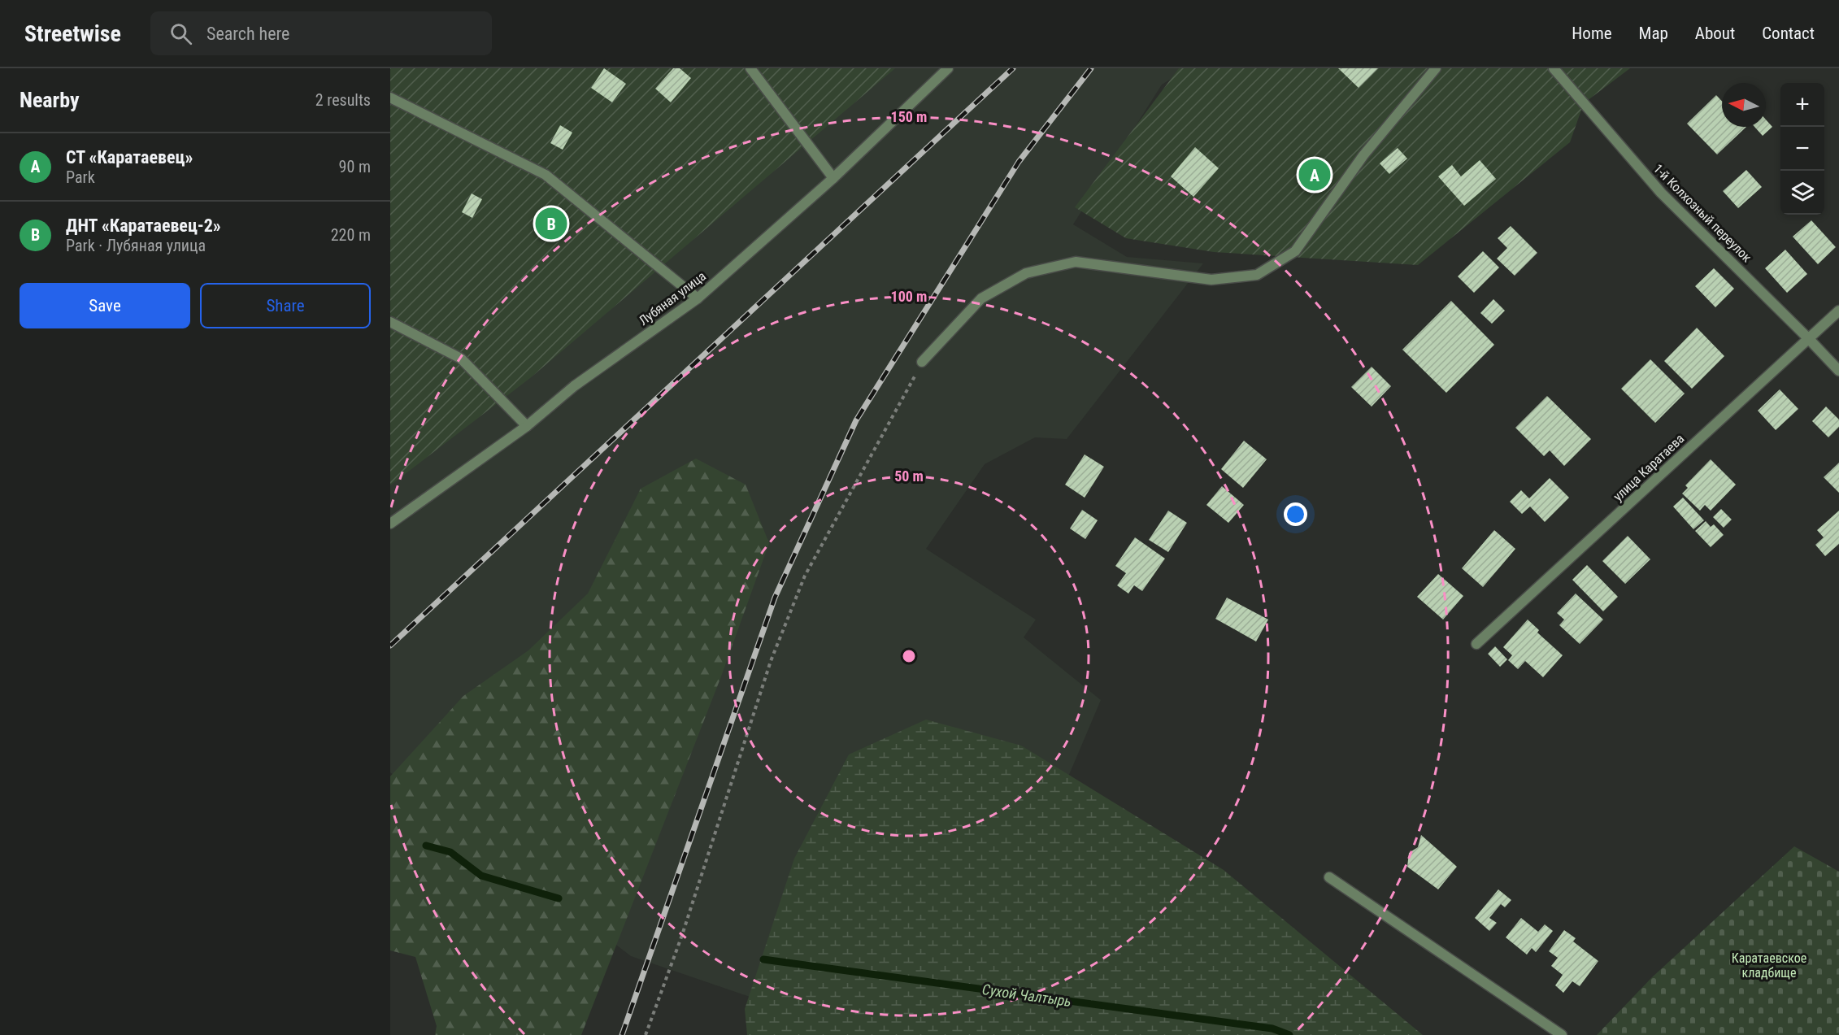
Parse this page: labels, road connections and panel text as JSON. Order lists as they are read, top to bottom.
{
  "streets": {
    "street": ["1-й Колхозный переулок", "Лубяная улица", "улица Каратаева"]
  },
  "crossings": [
    ["1-й Колхозный переулок", "улица Каратаева"]
  ],
  "water": ["Сухой Чалтырь"],
  "parks": ["Каратаевское кладбище"],
  "north": "left",
  "page": {
    "header": "Streetwise",
    "search": "Search here",
    "nav": [
      "Home",
      "Map",
      "About",
      "Contact"
    ],
    "heading": ["Nearby", "2 results"],
    "map_buttons": ["+", "−"],
    "list": [
      {
        "mark": "A",
        "name": "СТ «Каратаевец»",
        "note": "Park",
        "value": "90 m"
      },
      {
        "mark": "B",
        "name": "ДНТ «Каратаевец-2»",
        "note": "Park · Лубяная улица",
        "value": "220 m"
      }
    ],
    "pins": ["A", "B"],
    "buttons": ["Save", "Share"]
  },
  "rings": ["150 m", "100 m", "50 m"]
}
